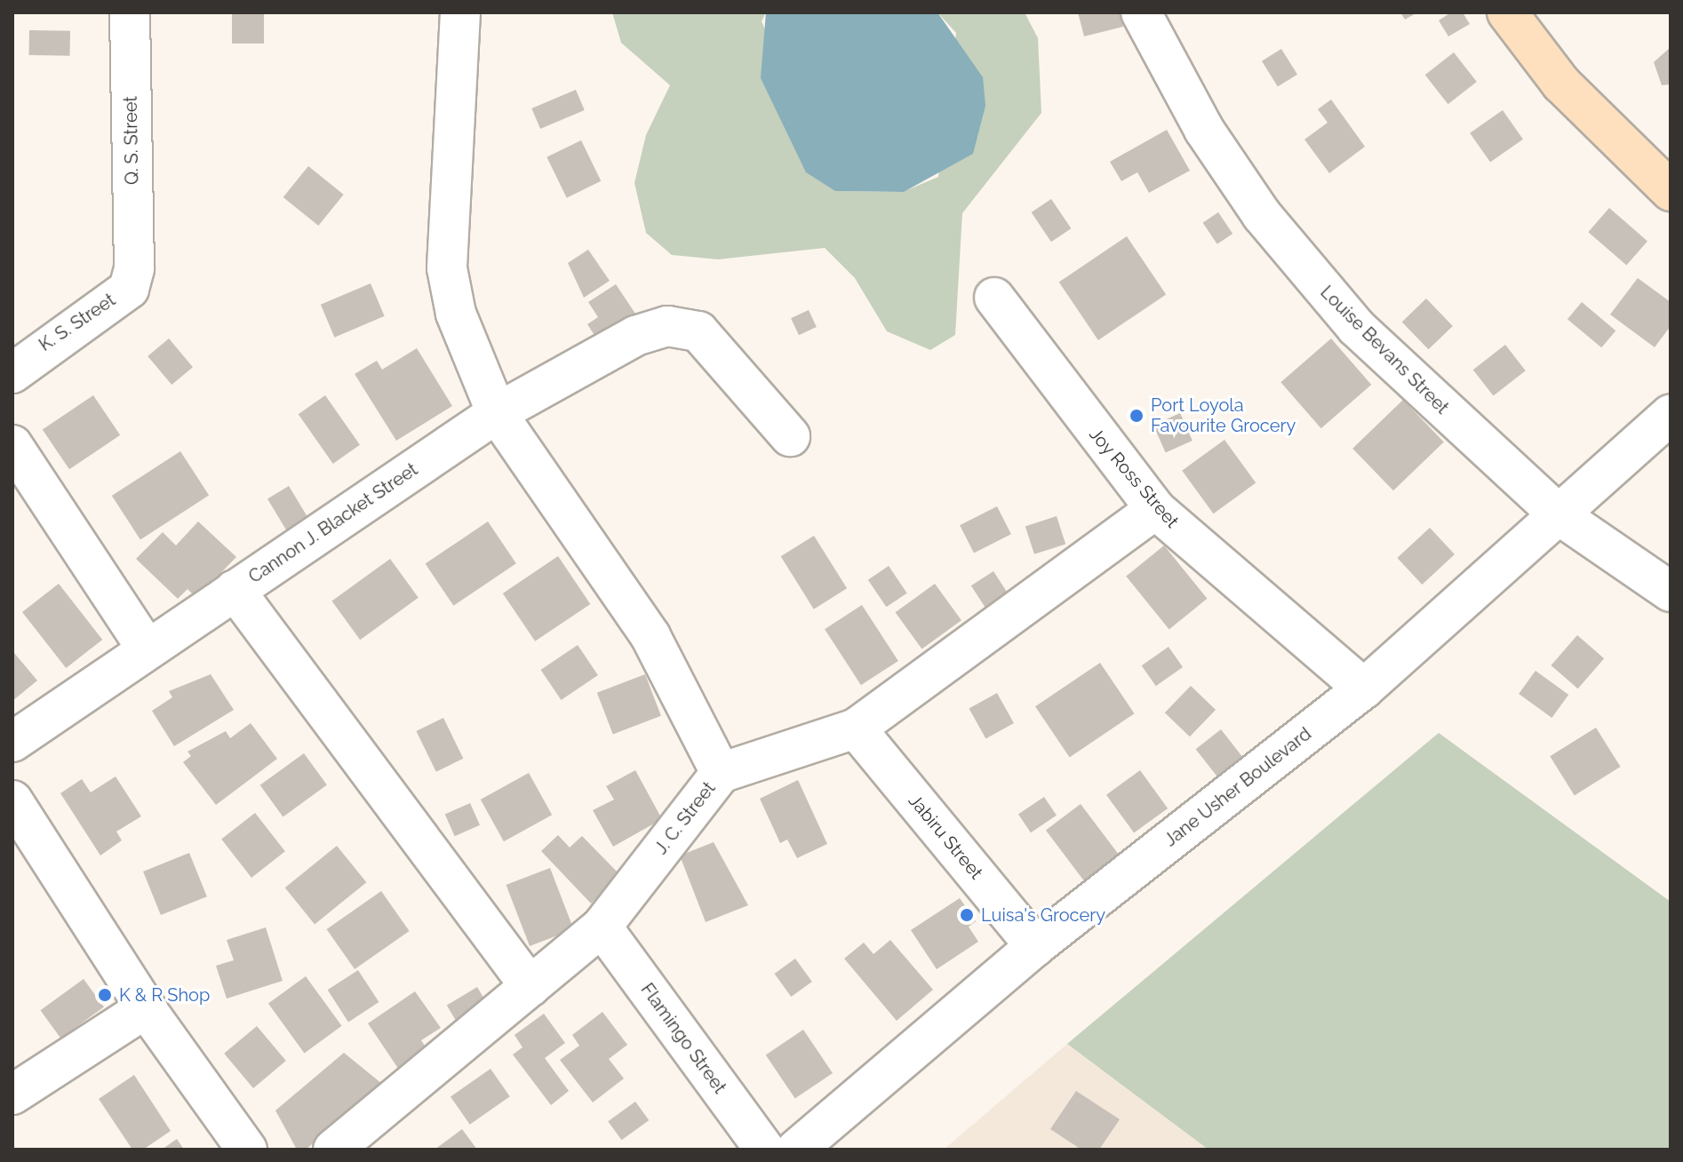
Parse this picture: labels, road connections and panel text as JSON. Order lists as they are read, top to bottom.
{
  "streets": {
    "street": [
      "Q. S. Street",
      "K. S. Street",
      "Louise Bevans Street",
      "Joy Ross Street",
      "Cannon J. Blacket Street",
      "Jane Usher Boulevard",
      "J. C. Street",
      "Jabiru Street",
      "Flamingo Street"
    ]
  },
  "crossings": [
    ["Q. S. Street", "K. S. Street"],
    ["Louise Bevans Street", "Jane Usher Boulevard"],
    ["Joy Ross Street", "Jane Usher Boulevard"],
    ["Joy Ross Street", "J. C. Street"],
    ["Jane Usher Boulevard", "Jabiru Street"],
    ["J. C. Street", "Jabiru Street"],
    ["J. C. Street", "Flamingo Street"]
  ],
  "places": ["Port Loyola Favourite Grocery", "Luisa's Grocery", "K & R Shop"]
}
